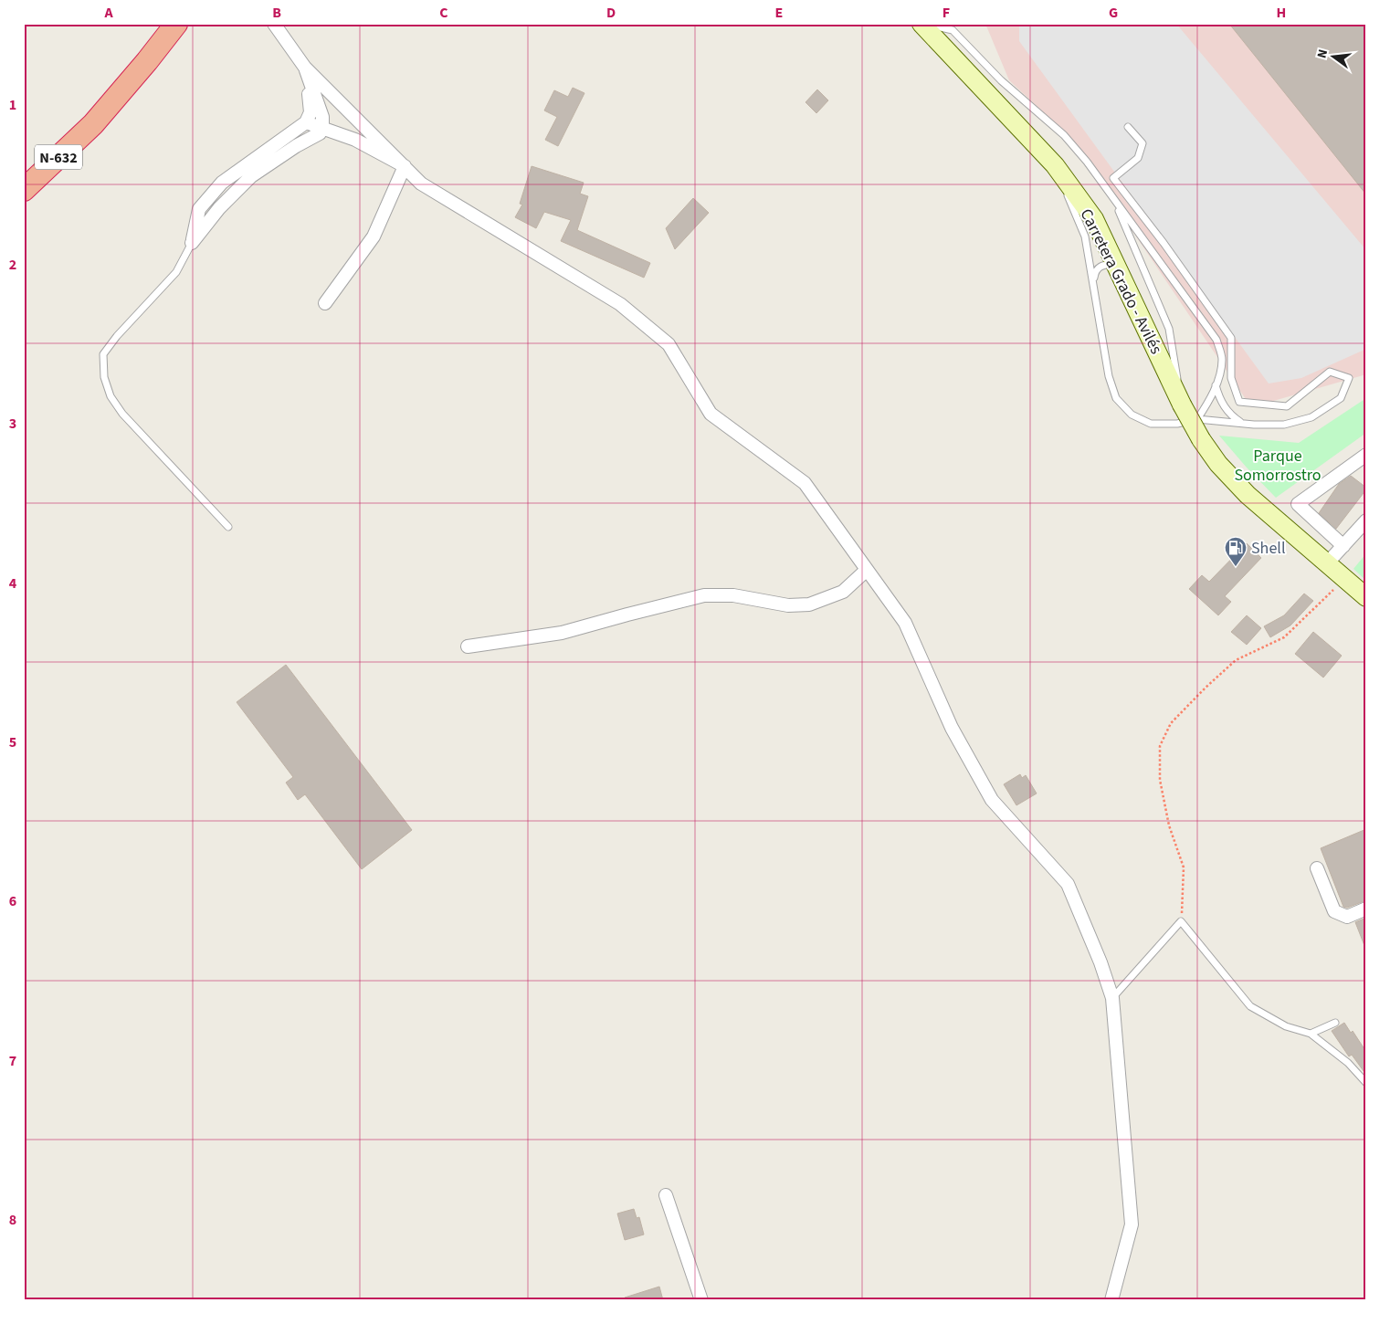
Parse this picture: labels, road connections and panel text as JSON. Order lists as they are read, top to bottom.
{
  "streets": {
    "highway": ["N-632"],
    "main road": ["Carretera Grado - Avilés"]
  },
  "parks": ["Parque Somorrostro"],
  "places": {
    "fuel station": ["Shell"]
  },
  "north": "left",
  "grid": {
    "columns": [
      "A",
      "B",
      "C",
      "D",
      "E",
      "F",
      "G",
      "H"
    ],
    "rows": [
      "1",
      "2",
      "3",
      "4",
      "5",
      "6",
      "7",
      "8"
    ]
  }
}
